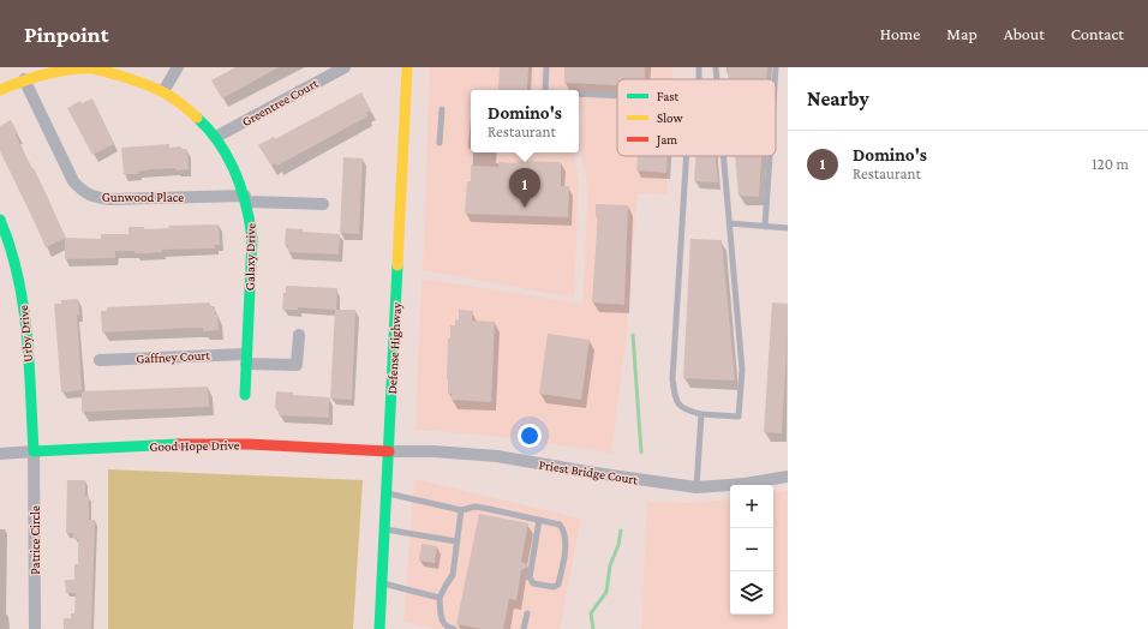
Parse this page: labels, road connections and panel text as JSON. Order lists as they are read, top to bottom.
{
  "streets": {
    "street": [
      "Greentree Court",
      "Gunwood Place",
      "Galaxy Drive",
      "Urby Drive",
      "Defense Highway",
      "Gaffney Court",
      "Good Hope Drive",
      "Priest Bridge Court",
      "Patrice Circle"
    ]
  },
  "crossings": [
    ["Greentree Court", "Galaxy Drive"],
    ["Gunwood Place", "Galaxy Drive"],
    ["Galaxy Drive", "Gaffney Court"],
    ["Urby Drive", "Good Hope Drive"],
    ["Urby Drive", "Patrice Circle"],
    ["Defense Highway", "Good Hope Drive"],
    ["Defense Highway", "Priest Bridge Court"],
    ["Good Hope Drive", "Priest Bridge Court"],
    ["Good Hope Drive", "Patrice Circle"]
  ],
  "legend": ["Fast", "Slow", "Jam"],
  "page": {
    "header": "Pinpoint",
    "nav": [
      "Home",
      "Map",
      "About",
      "Contact"
    ],
    "heading": "Nearby",
    "popup": ["Domino's", "Restaurant"],
    "list": [
      {
        "mark": "1",
        "name": "Domino's",
        "note": "Restaurant",
        "value": "120 m"
      }
    ],
    "pins": "1",
    "map_buttons": ["+", "−"]
  }
}
